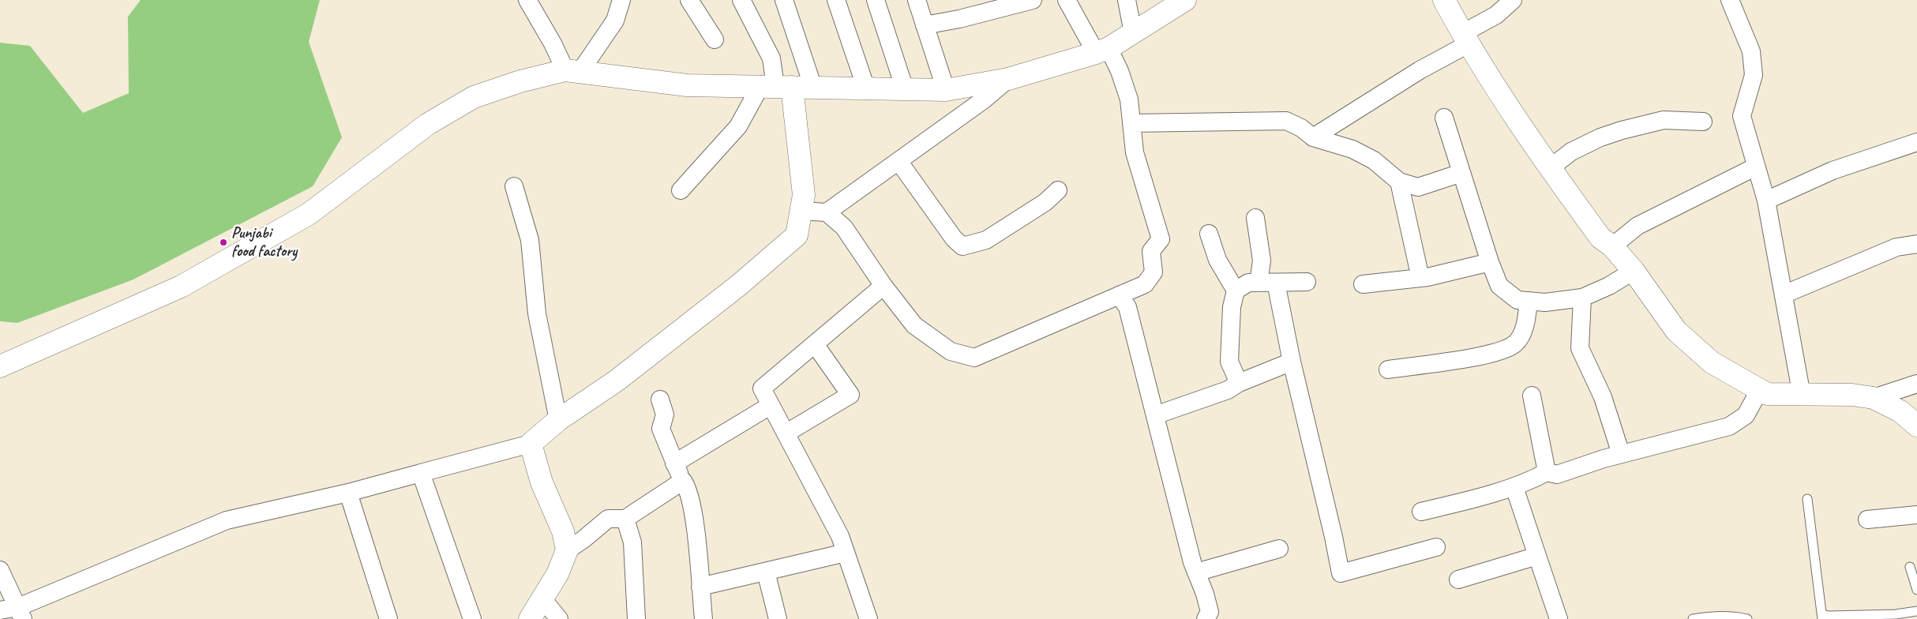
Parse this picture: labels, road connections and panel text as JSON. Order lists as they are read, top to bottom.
{
  "places": ["Punjabi food factory"]
}
